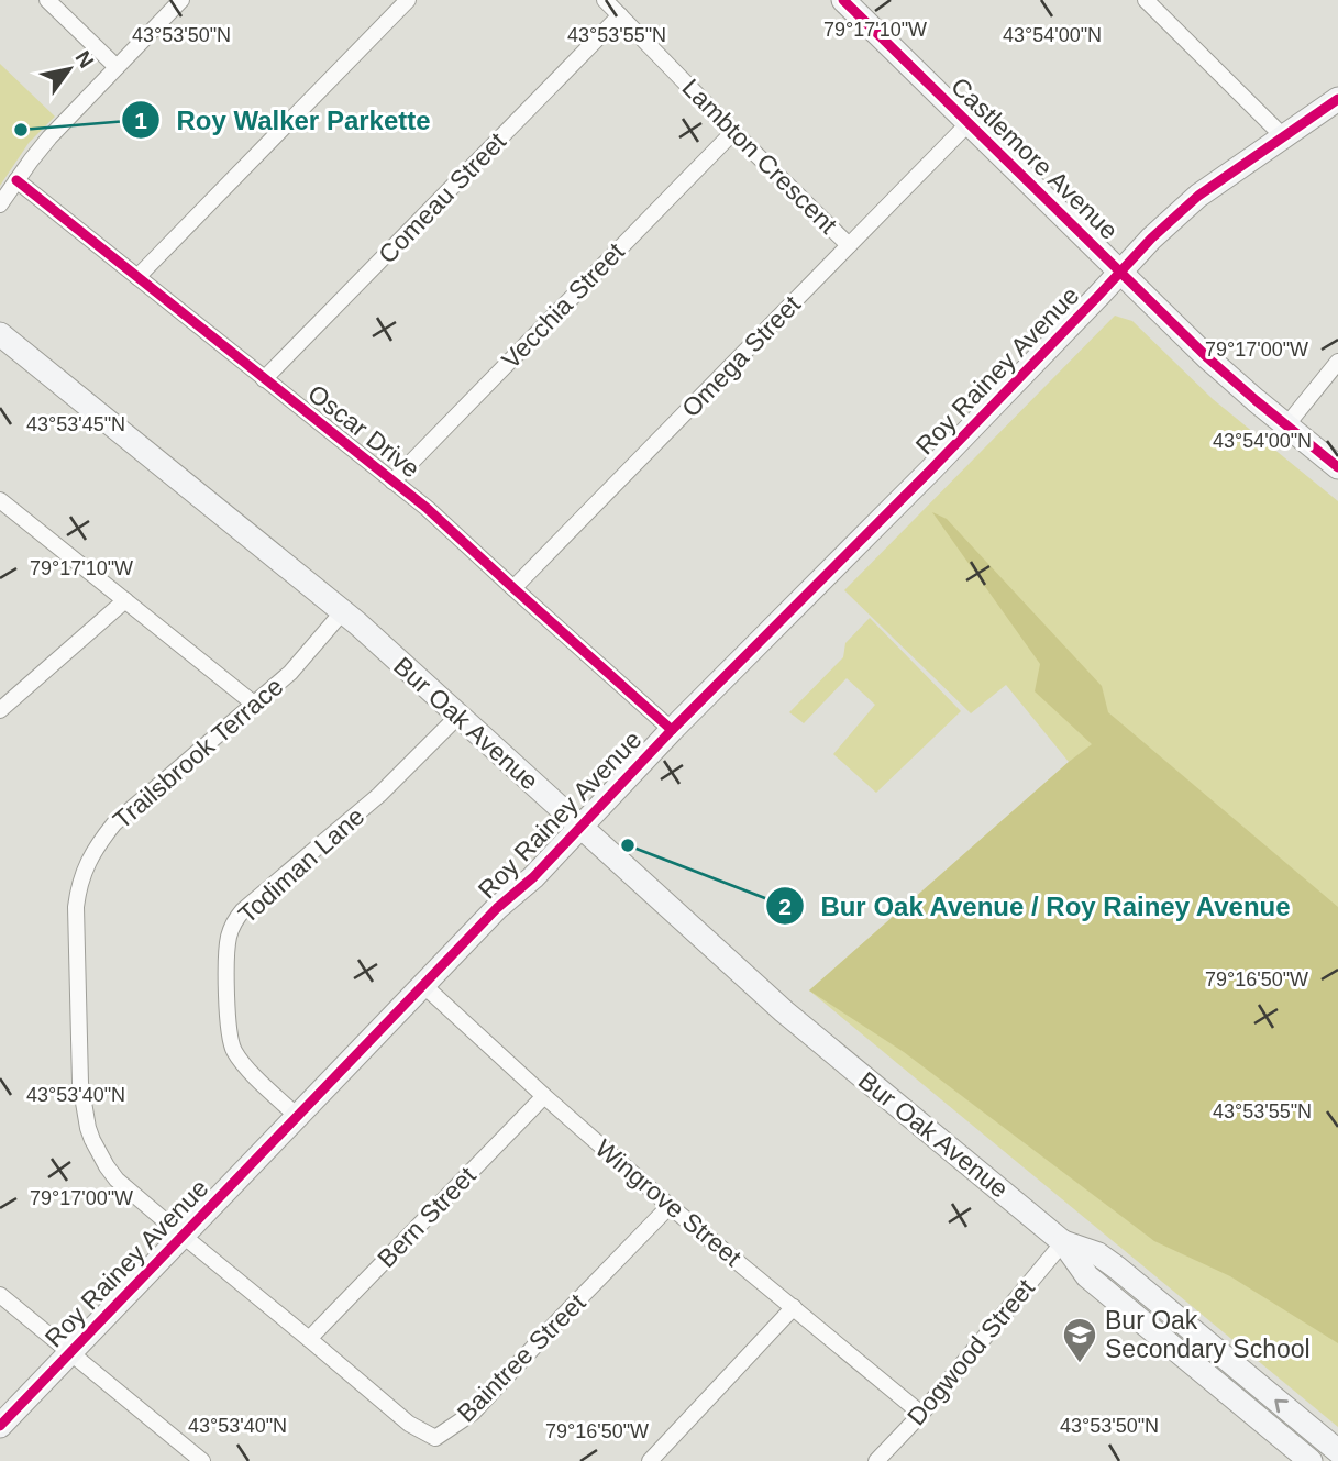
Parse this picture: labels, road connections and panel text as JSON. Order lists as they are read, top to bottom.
{
  "streets": {
    "street": [
      "Lambton Crescent",
      "Castlemore Avenue",
      "Comeau Street",
      "Vecchia Street",
      "Omega Street",
      "Roy Rainey Avenue",
      "Oscar Drive",
      "Bur Oak Avenue",
      "Trailsbrook Terrace",
      "Todiman Lane",
      "Wingrove Street",
      "Bern Street",
      "Dogwood Street",
      "Baintree Street"
    ]
  },
  "crossings": [
    ["Lambton Crescent", "Comeau Street"],
    ["Lambton Crescent", "Vecchia Street"],
    ["Lambton Crescent", "Omega Street"],
    ["Castlemore Avenue", "Omega Street"],
    ["Castlemore Avenue", "Roy Rainey Avenue"],
    ["Comeau Street", "Oscar Drive"],
    ["Vecchia Street", "Oscar Drive"],
    ["Omega Street", "Oscar Drive"],
    ["Roy Rainey Avenue", "Oscar Drive"],
    ["Roy Rainey Avenue", "Bur Oak Avenue"],
    ["Roy Rainey Avenue", "Trailsbrook Terrace"],
    ["Roy Rainey Avenue", "Todiman Lane"],
    ["Roy Rainey Avenue", "Wingrove Street"],
    ["Roy Rainey Avenue", "Baintree Street"],
    ["Bur Oak Avenue", "Trailsbrook Terrace"],
    ["Bur Oak Avenue", "Todiman Lane"],
    ["Bur Oak Avenue", "Dogwood Street"],
    ["Trailsbrook Terrace", "Baintree Street"],
    ["Wingrove Street", "Bern Street"],
    ["Wingrove Street", "Dogwood Street"],
    ["Wingrove Street", "Baintree Street"],
    ["Bern Street", "Baintree Street"]
  ],
  "places": {
    "other": ["Roy Walker Parkette", "Bur Oak Avenue / Roy Rainey Avenue"],
    "school or university": ["Bur Oak Secondary School"]
  },
  "north": "top right",
  "coordinates": [
    "79°17'10\"W",
    "43°53'50\"N",
    "43°53'55\"N",
    "43°54'00\"N",
    "79°17'00\"W",
    "43°53'45\"N",
    "79°16'50\"W",
    "43°53'40\"N"
  ]
}
